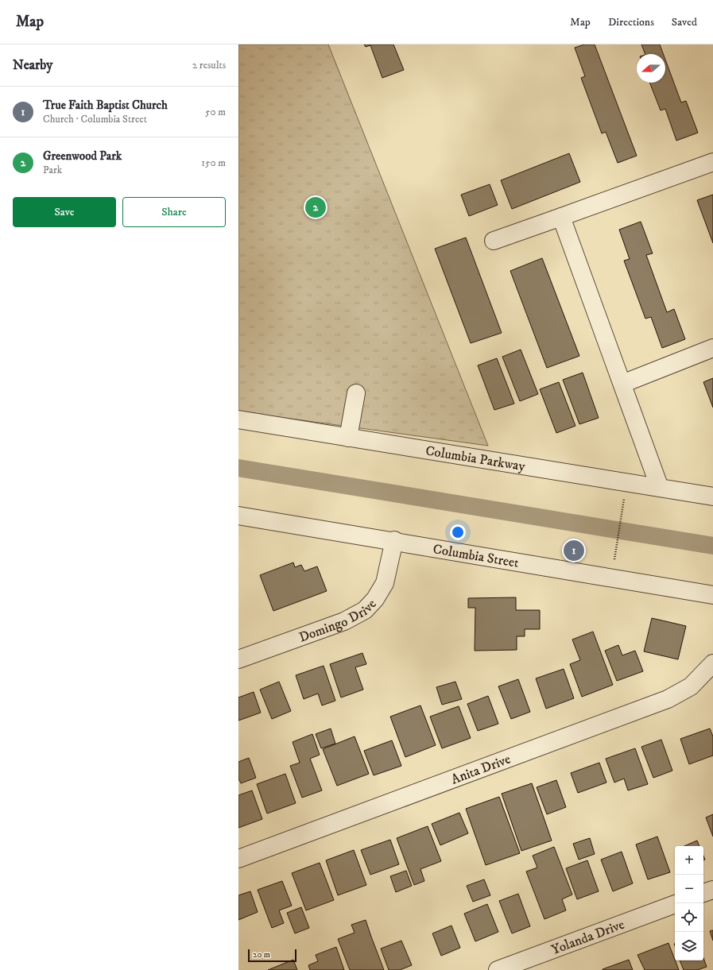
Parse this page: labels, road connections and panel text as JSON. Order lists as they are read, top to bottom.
{
  "streets": {
    "street": [
      "Columbia Parkway",
      "Columbia Street",
      "Domingo Drive",
      "Anita Drive",
      "Yolanda Drive"
    ]
  },
  "crossings": [
    ["Columbia Street", "Domingo Drive"]
  ],
  "scale_bar": "20 m",
  "north": "left",
  "page": {
    "header": "Map",
    "nav": ["Map", "Directions", "Saved"],
    "heading": ["Nearby", "2 results"],
    "list": [
      {
        "mark": "1",
        "name": "True Faith Baptist Church",
        "note": "Church · Columbia Street",
        "value": "50 m"
      },
      {
        "mark": "2",
        "name": "Greenwood Park",
        "note": "Park",
        "value": "150 m"
      }
    ],
    "buttons": ["Save", "Share"],
    "pins": ["2", "1"],
    "map_buttons": ["+", "−"],
    "scale": "20 m"
  }
}
